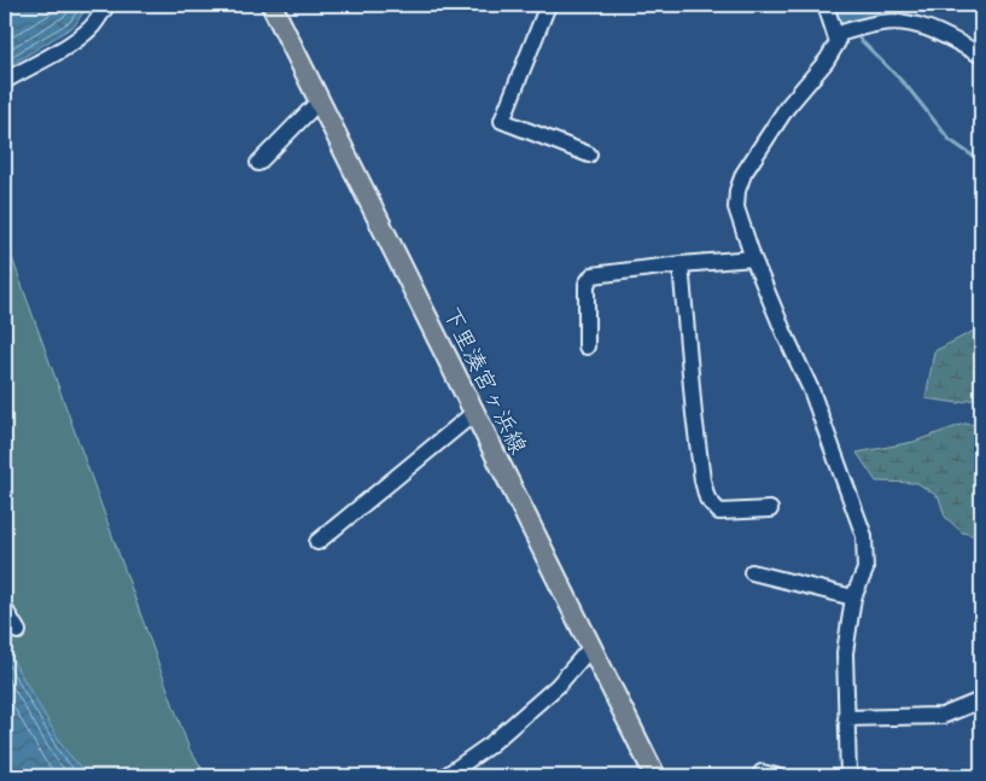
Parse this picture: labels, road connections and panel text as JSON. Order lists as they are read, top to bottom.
{
  "streets": {
    "main road": ["下里湊宮ヶ浜線"]
  }
}
